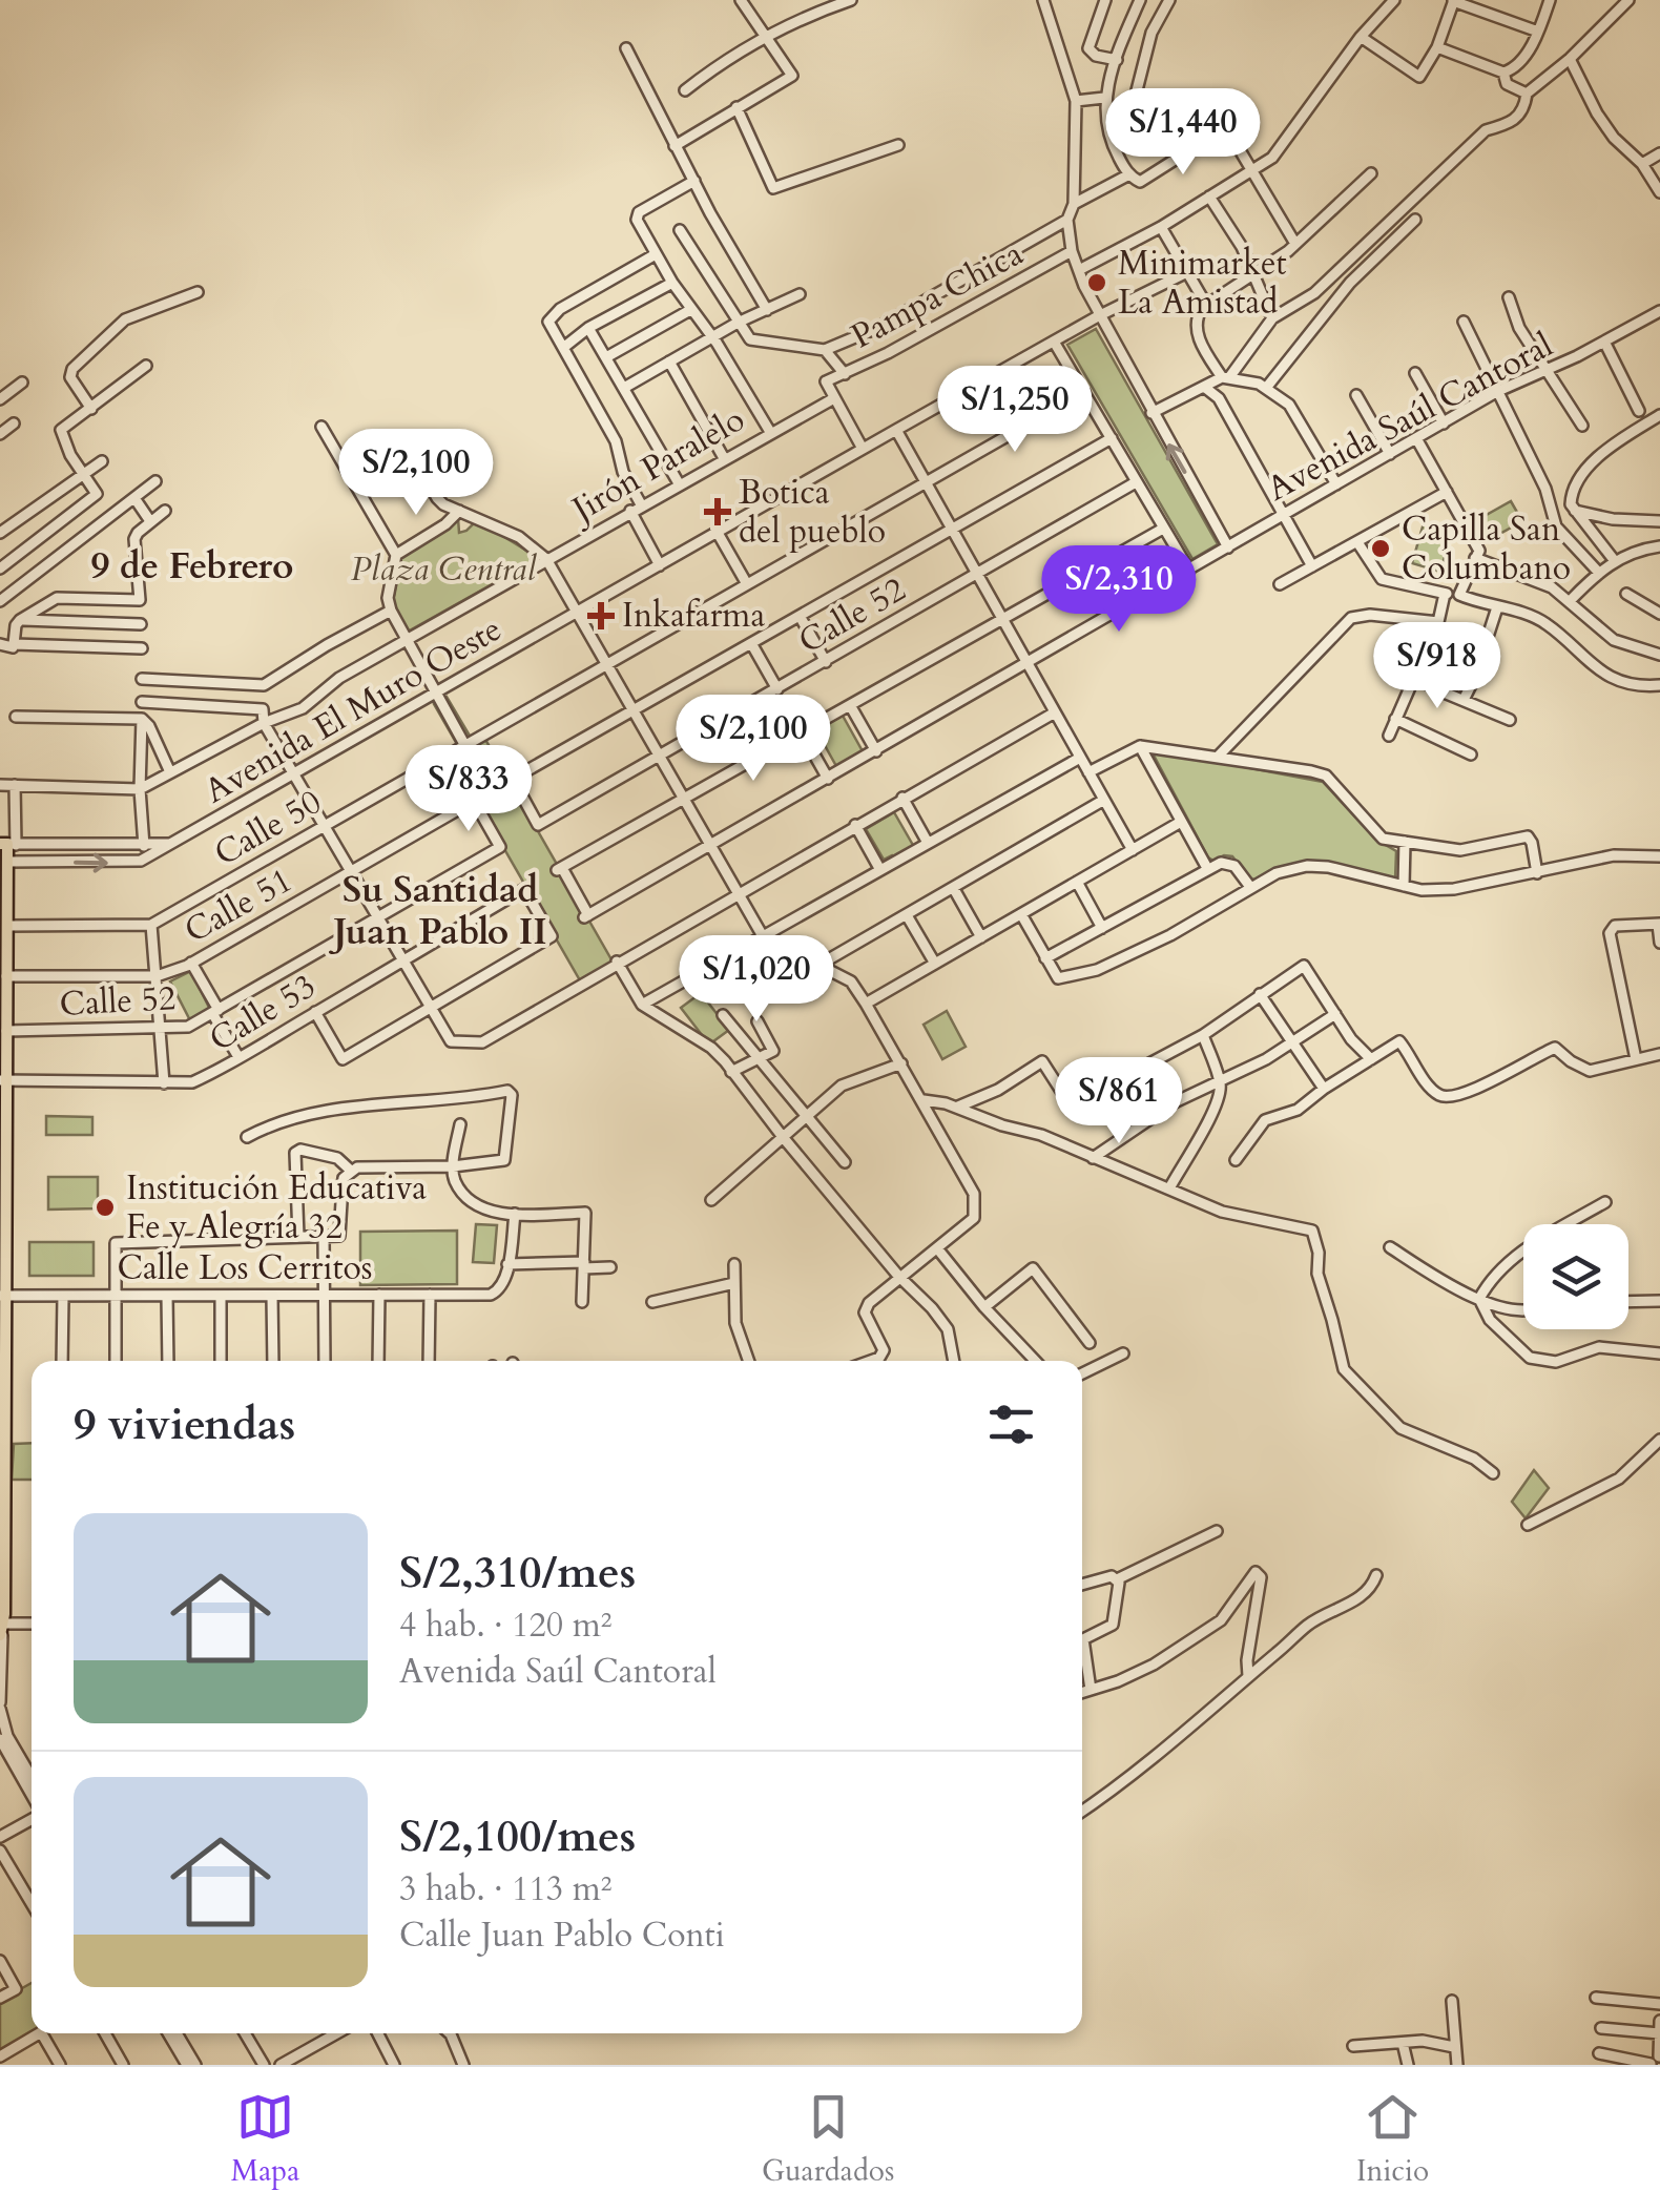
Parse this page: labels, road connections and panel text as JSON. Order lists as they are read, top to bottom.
{
  "streets": {
    "street": [
      "Pampa Chica",
      "Avenida Saúl Cantoral",
      "Jirón Paralelo",
      "Calle 52",
      "Avenida El Muro Oeste",
      "Calle 50",
      "Calle 51",
      "Calle 53",
      "Calle Los Cerritos"
    ]
  },
  "crossings": [
    ["Pampa Chica", "Jirón Paralelo"],
    ["Calle 52", "Calle 51"]
  ],
  "districts": ["9 de Febrero", "Su Santidad Juan Pablo II"],
  "parks": ["Plaza Central"],
  "places": {
    "other": ["Minimarket La Amistad", "Capilla San Columbano", "Institución Educativa Fe y Alegría 32"],
    "health": ["Botica del pueblo", "Inkafarma"]
  },
  "page": {
    "price": [
      "S/1,440",
      "S/1,250",
      "S/2,100",
      "S/2,310",
      "S/918",
      "S/2,100",
      "S/833",
      "S/1,020",
      "S/861"
    ],
    "heading": "9 viviendas",
    "list": [
      {
        "name": "S/2,310/mes",
        "note": "4 hab. · 120 m² · Avenida Saúl Cantoral"
      },
      {
        "name": "S/2,100/mes",
        "note": "3 hab. · 113 m² · Calle Juan Pablo Conti"
      }
    ],
    "tabs": ["Mapa", "Guardados", "Inicio"]
  }
}
